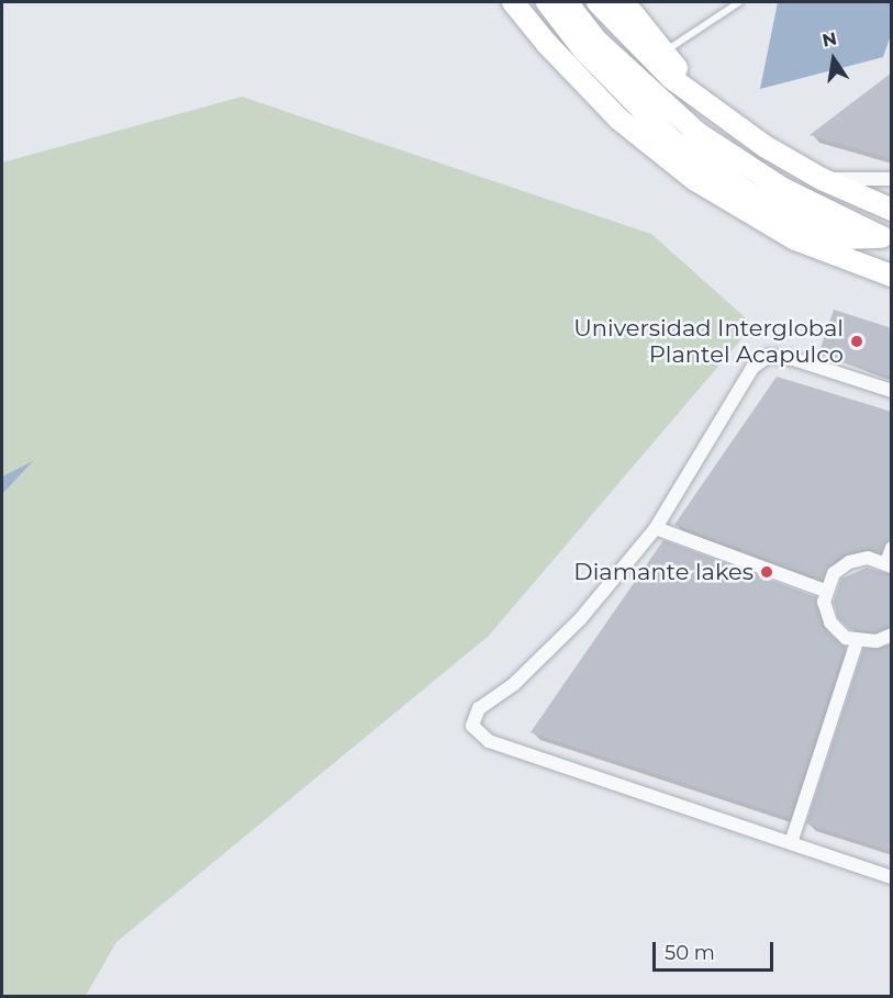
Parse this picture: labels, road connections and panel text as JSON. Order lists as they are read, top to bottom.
{
  "places": ["Universidad Interglobal Plantel Acapulco", "Diamante lakes"],
  "scale_bar": "50 m",
  "north": "top"
}
